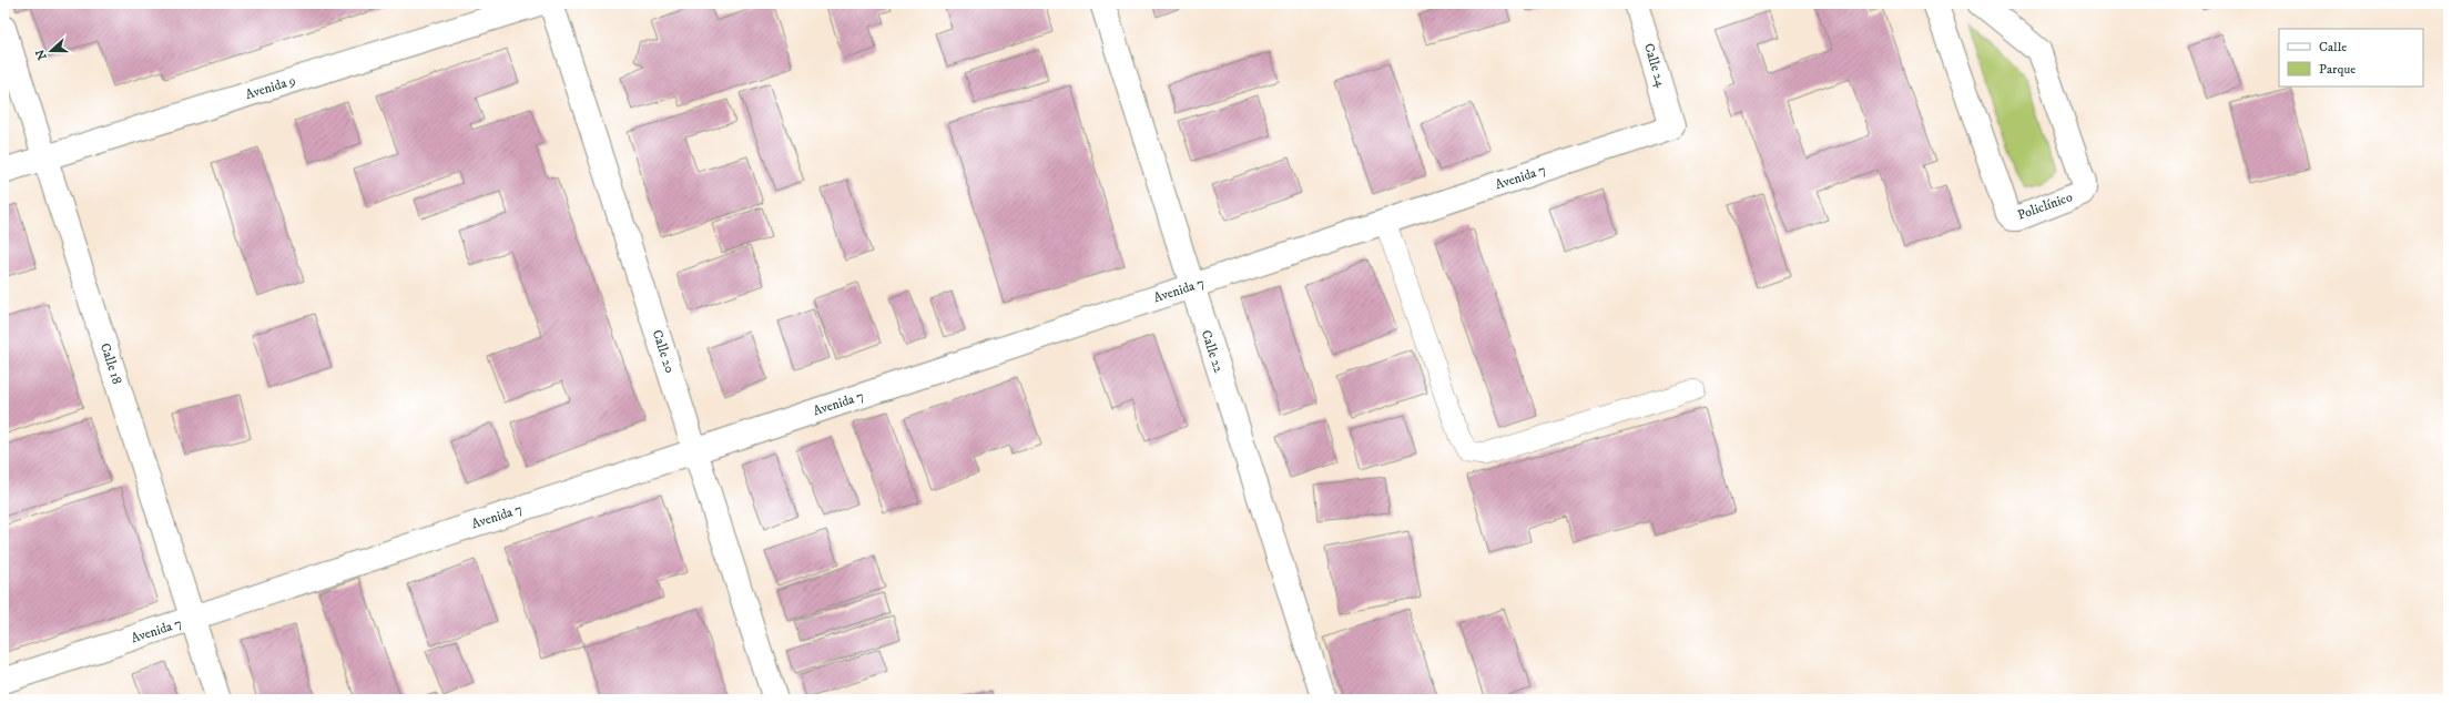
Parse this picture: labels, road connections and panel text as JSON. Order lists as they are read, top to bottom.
{
  "streets": {
    "street": [
      "Calle 24",
      "Avenida 9",
      "Avenida 7",
      "Policlínico",
      "Calle 20",
      "Calle 22",
      "Calle 18"
    ]
  },
  "crossings": [
    ["Calle 24", "Avenida 7"],
    ["Avenida 9", "Calle 18"],
    ["Avenida 7", "Calle 20"],
    ["Avenida 7", "Calle 22"],
    ["Avenida 7", "Calle 18"]
  ],
  "legend": ["Calle", "Parque"],
  "north": "left"
}
